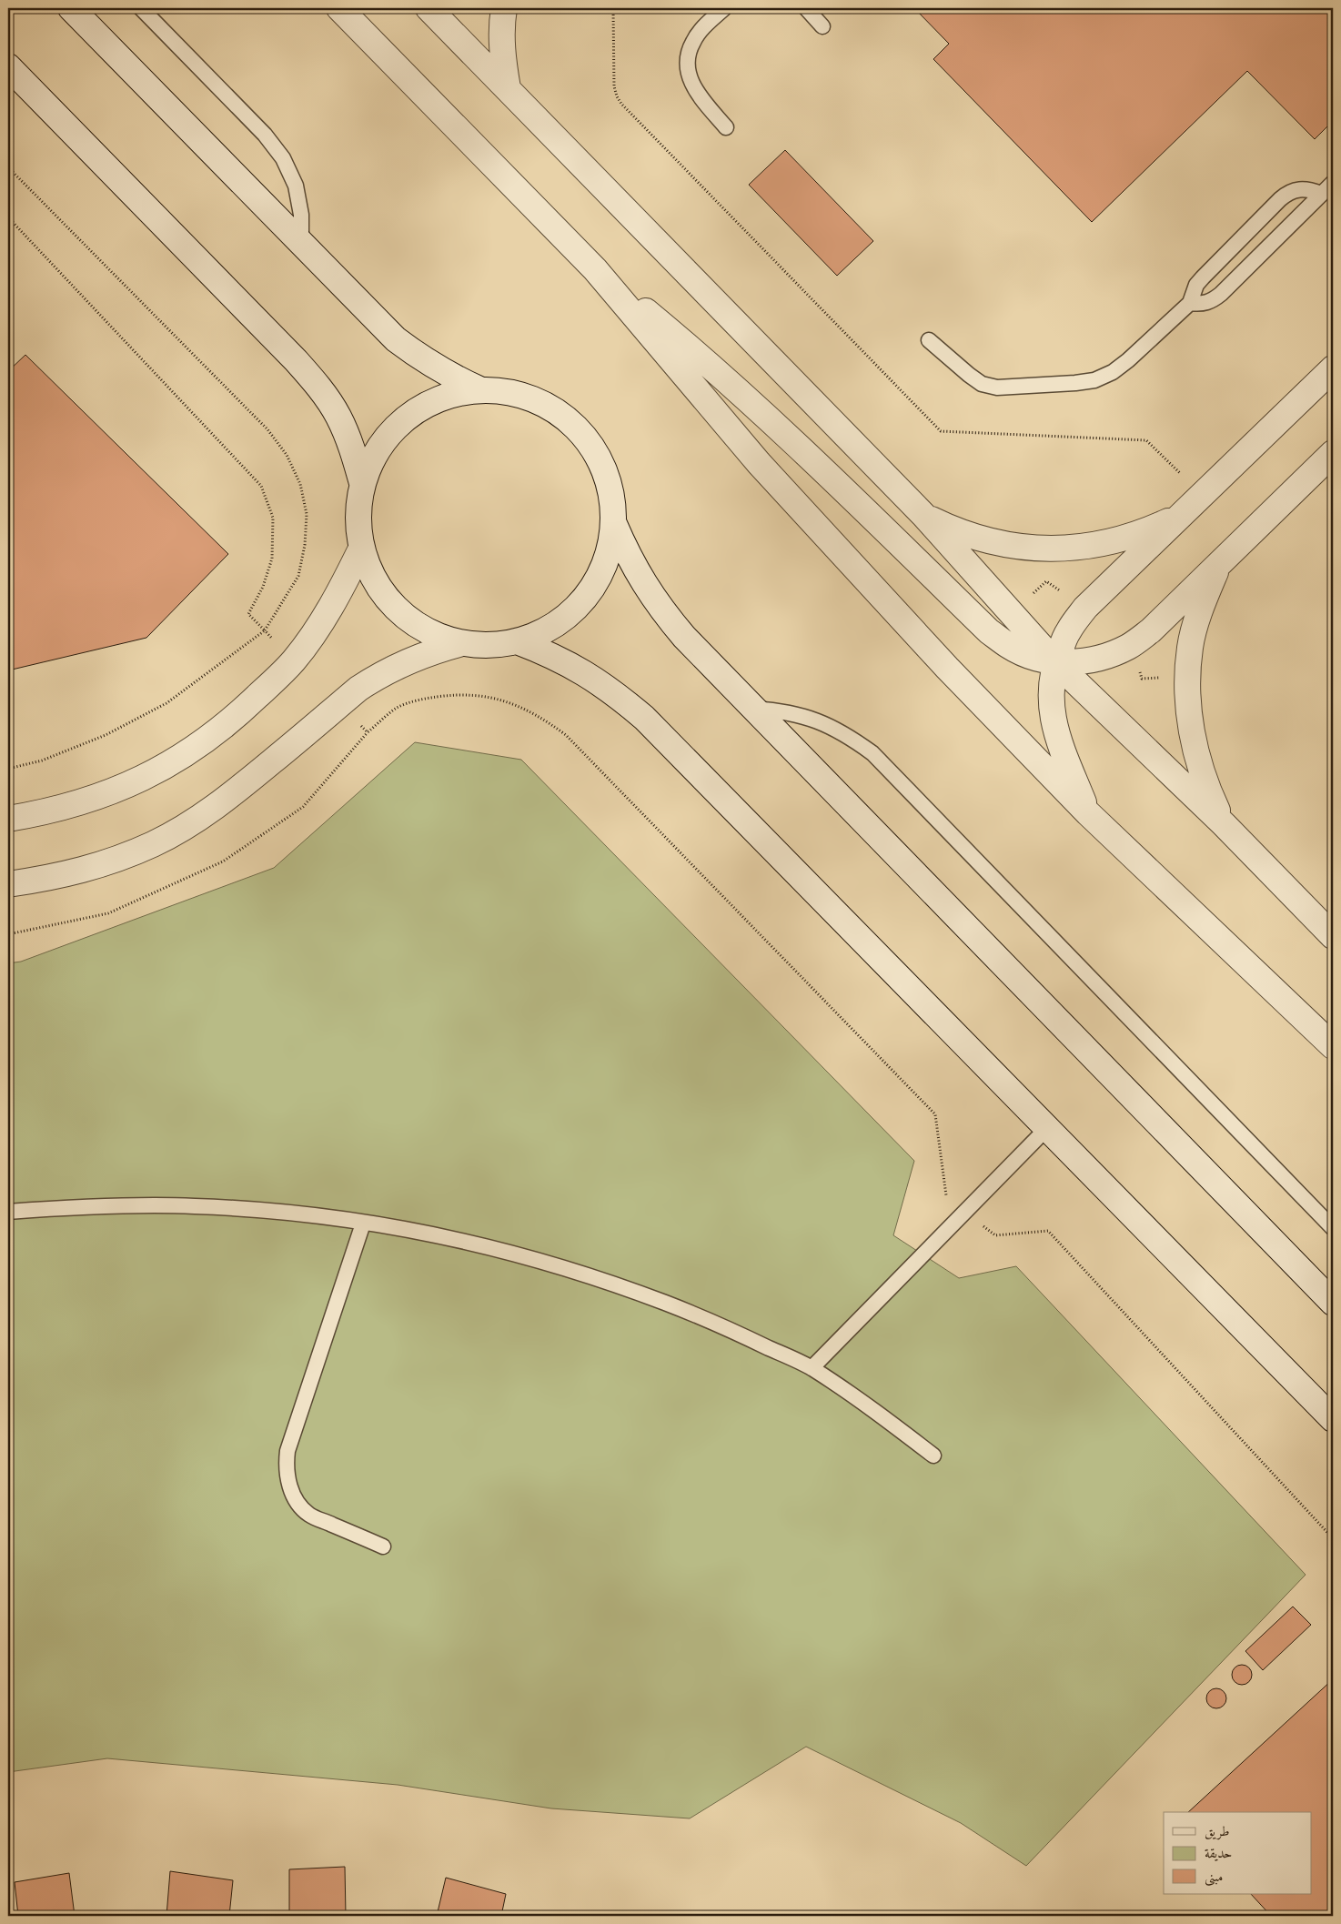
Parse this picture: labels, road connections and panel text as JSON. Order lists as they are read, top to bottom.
{
  "legend": ["طريق", "حديقة", "مبنى"]
}
